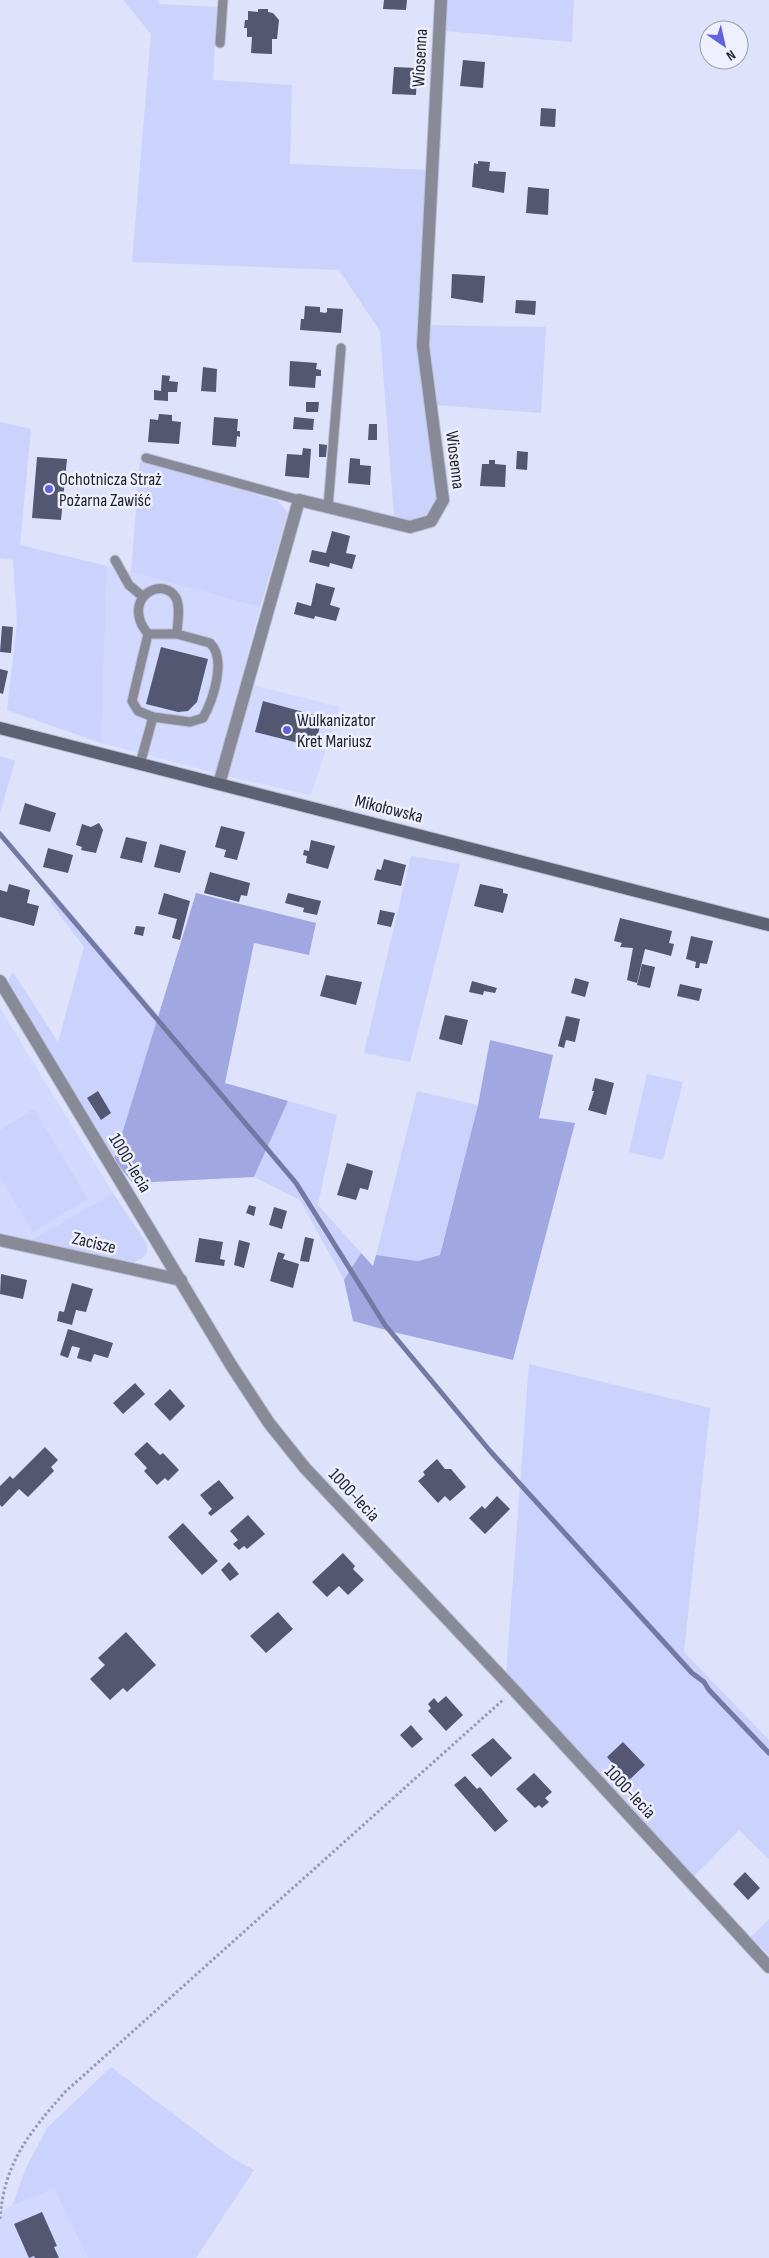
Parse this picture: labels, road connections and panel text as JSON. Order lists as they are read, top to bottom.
{
  "streets": {
    "main road": ["Mikołowska"],
    "street": ["Wiosenna", "1000-lecia", "Zacisze"]
  },
  "crossings": [
    ["1000-lecia", "Zacisze"]
  ],
  "places": ["Ochotnicza Straż Pożarna Zawiść", "Wulkanizator Kret Mariusz"],
  "north": "bottom right"
}
